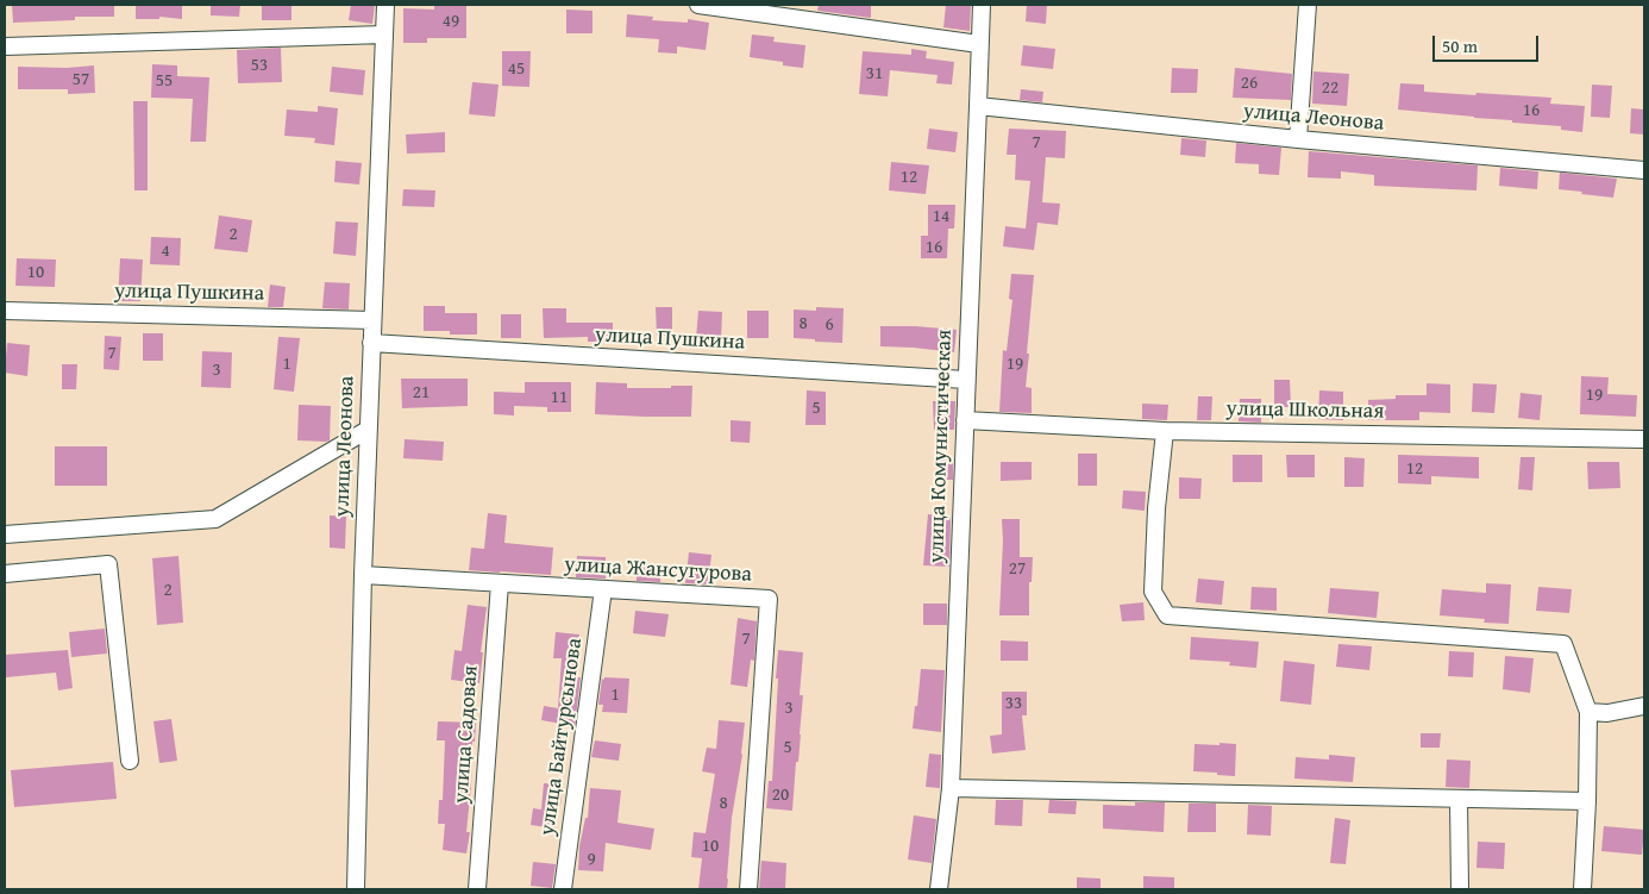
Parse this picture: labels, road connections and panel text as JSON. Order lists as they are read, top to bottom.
{
  "streets": {
    "street": [
      "улица Леонова",
      "улица Пушкина",
      "улица Школьная",
      "улица Комунистическая",
      "улица Жансугурова",
      "улица Садовая",
      "улица Байтурсынова"
    ]
  },
  "crossings": [
    ["улица Леонова", "улица Пушкина"],
    ["улица Леонова", "улица Комунистическая"],
    ["улица Леонова", "улица Жансугурова"],
    ["улица Пушкина", "улица Комунистическая"],
    ["улица Школьная", "улица Комунистическая"],
    ["улица Жансугурова", "улица Садовая"],
    ["улица Жансугурова", "улица Байтурсынова"]
  ],
  "house_numbers": [
    "49",
    "53",
    "45",
    "31",
    "57",
    "55",
    "26",
    "22",
    "16",
    "7",
    "12",
    "14",
    "2",
    "16",
    "4",
    "10",
    "8",
    "6",
    "7",
    "1",
    "19",
    "3",
    "21",
    "19",
    "11",
    "5",
    "12",
    "27",
    "2",
    "7",
    "1",
    "33",
    "3",
    "5",
    "20",
    "8",
    "10",
    "9"
  ],
  "scale_bar": "50 m"
}
